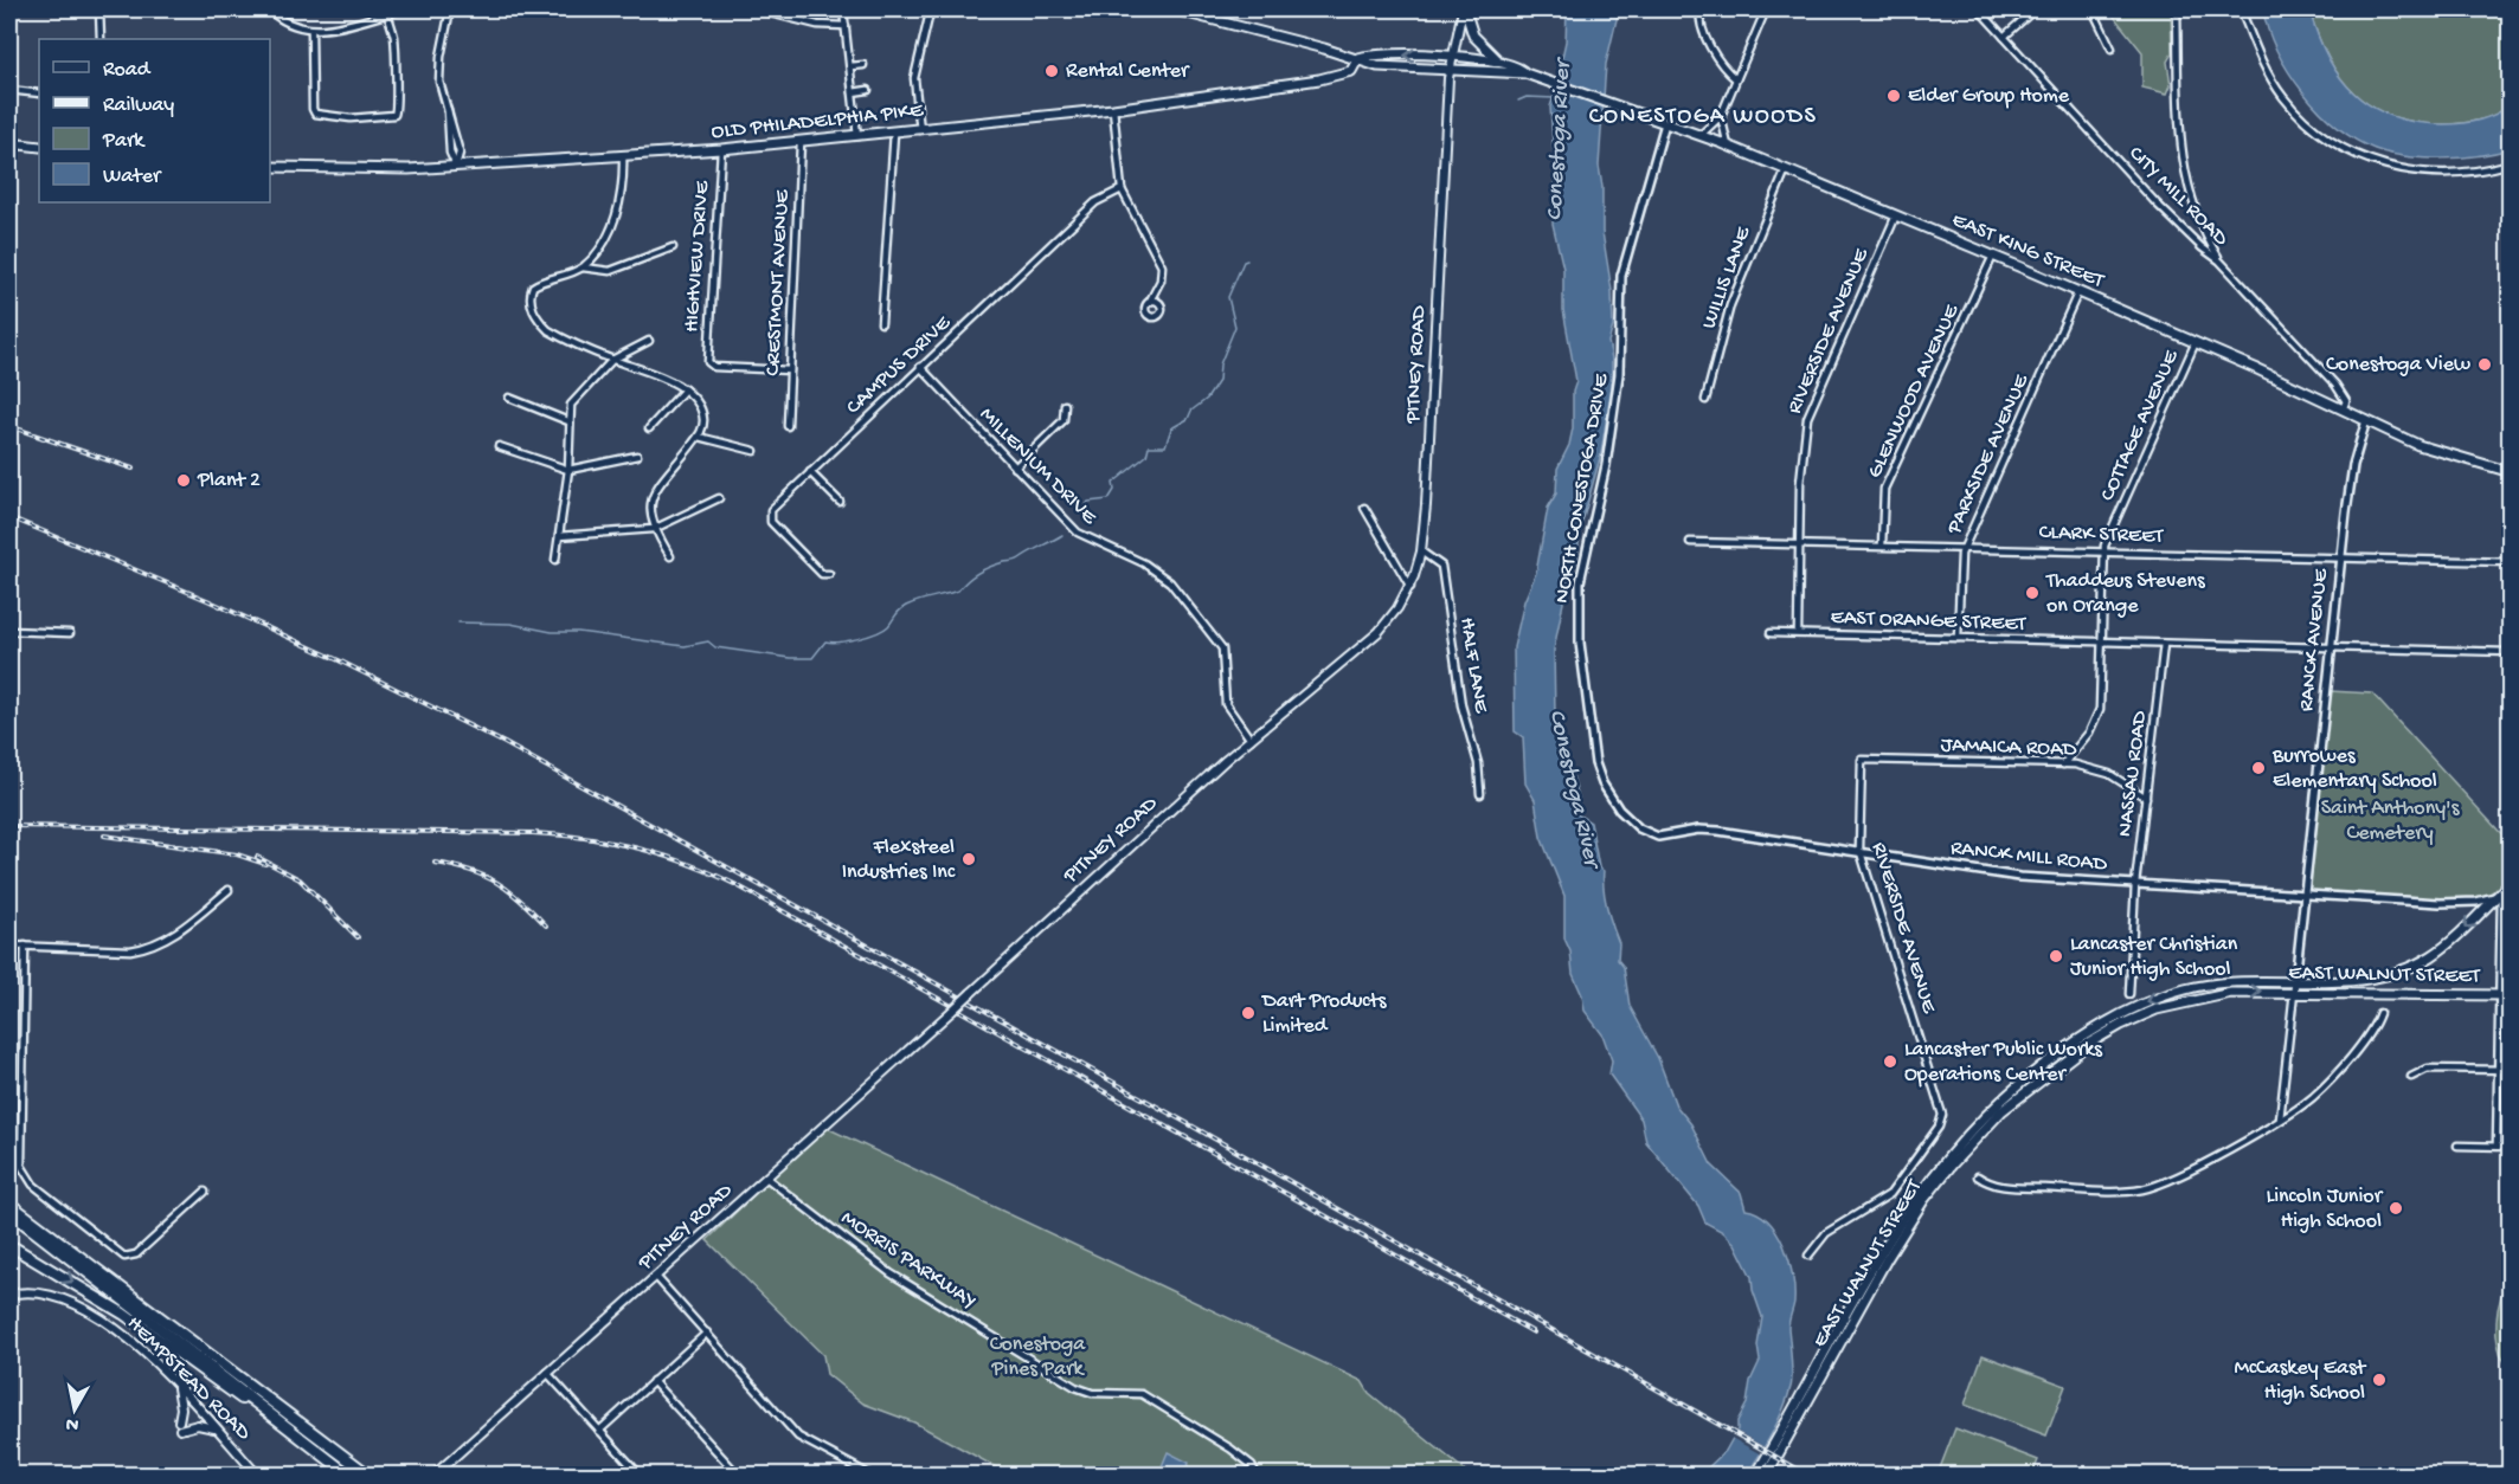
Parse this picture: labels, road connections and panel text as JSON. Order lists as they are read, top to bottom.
{
  "streets": {
    "main road": [
      "OLD PHILADELPHIA PIKE",
      "EAST KING STREET",
      "PITNEY ROAD",
      "EAST WALNUT STREET",
      "HEMPSTEAD ROAD"
    ],
    "street": [
      "CITY MILL ROAD",
      "HIGHVIEW DRIVE",
      "WILLIS LANE",
      "CRESTMONT AVENUE",
      "RIVERSIDE AVENUE",
      "CAMPUS DRIVE",
      "GLENWOOD AVENUE",
      "COTTAGE AVENUE",
      "PARKSIDE AVENUE",
      "MILLENIUM DRIVE",
      "NORTH CONESTOGA DRIVE",
      "CLARK STREET",
      "EAST ORANGE STREET",
      "RANCK AVENUE",
      "HALF LANE",
      "JAMAICA ROAD",
      "NASSAU ROAD",
      "RANCK MILL ROAD",
      "MORRIS PARKWAY"
    ]
  },
  "crossings": [
    ["OLD PHILADELPHIA PIKE", "HIGHVIEW DRIVE"],
    ["OLD PHILADELPHIA PIKE", "CRESTMONT AVENUE"],
    ["CITY MILL ROAD", "EAST KING STREET"],
    ["EAST KING STREET", "WILLIS LANE"],
    ["EAST KING STREET", "RIVERSIDE AVENUE"],
    ["EAST KING STREET", "GLENWOOD AVENUE"],
    ["EAST KING STREET", "COTTAGE AVENUE"],
    ["EAST KING STREET", "PARKSIDE AVENUE"],
    ["EAST KING STREET", "NORTH CONESTOGA DRIVE"],
    ["EAST KING STREET", "RANCK AVENUE"],
    ["HIGHVIEW DRIVE", "CRESTMONT AVENUE"],
    ["RIVERSIDE AVENUE", "CLARK STREET"],
    ["RIVERSIDE AVENUE", "EAST ORANGE STREET"],
    ["RIVERSIDE AVENUE", "JAMAICA ROAD"],
    ["RIVERSIDE AVENUE", "RANCK MILL ROAD"],
    ["PITNEY ROAD", "MILLENIUM DRIVE"],
    ["PITNEY ROAD", "HALF LANE"],
    ["PITNEY ROAD", "MORRIS PARKWAY"],
    ["CAMPUS DRIVE", "MILLENIUM DRIVE"],
    ["GLENWOOD AVENUE", "CLARK STREET"],
    ["COTTAGE AVENUE", "CLARK STREET"],
    ["COTTAGE AVENUE", "EAST ORANGE STREET"],
    ["COTTAGE AVENUE", "JAMAICA ROAD"],
    ["PARKSIDE AVENUE", "CLARK STREET"],
    ["PARKSIDE AVENUE", "EAST ORANGE STREET"],
    ["NORTH CONESTOGA DRIVE", "RANCK MILL ROAD"],
    ["CLARK STREET", "RANCK AVENUE"],
    ["EAST ORANGE STREET", "RANCK AVENUE"],
    ["EAST ORANGE STREET", "NASSAU ROAD"],
    ["RANCK AVENUE", "RANCK MILL ROAD"],
    ["RANCK AVENUE", "EAST WALNUT STREET"],
    ["JAMAICA ROAD", "NASSAU ROAD"],
    ["NASSAU ROAD", "RANCK MILL ROAD"],
    ["RANCK MILL ROAD", "EAST WALNUT STREET"]
  ],
  "districts": ["CONESTOGA WOODS"],
  "water": ["Conestoga River"],
  "parks": ["Saint Anthony's Cemetery", "Conestoga Pines Park"],
  "places": [
    "Rental Center",
    "Elder Group Home",
    "Conestoga View",
    "Plant 2",
    "Thaddeus Stevens on Orange",
    "Burrowes Elementary School",
    "Flexsteel Industries Inc",
    "Lancaster Christian Junior High School",
    "Dart Products Limited",
    "Lancaster Public Works Operations Center",
    "Lincoln Junior High School",
    "McCaskey East High School"
  ],
  "legend": [
    "Road",
    "Railway",
    "Park",
    "Water"
  ],
  "north": "bottom"
}
